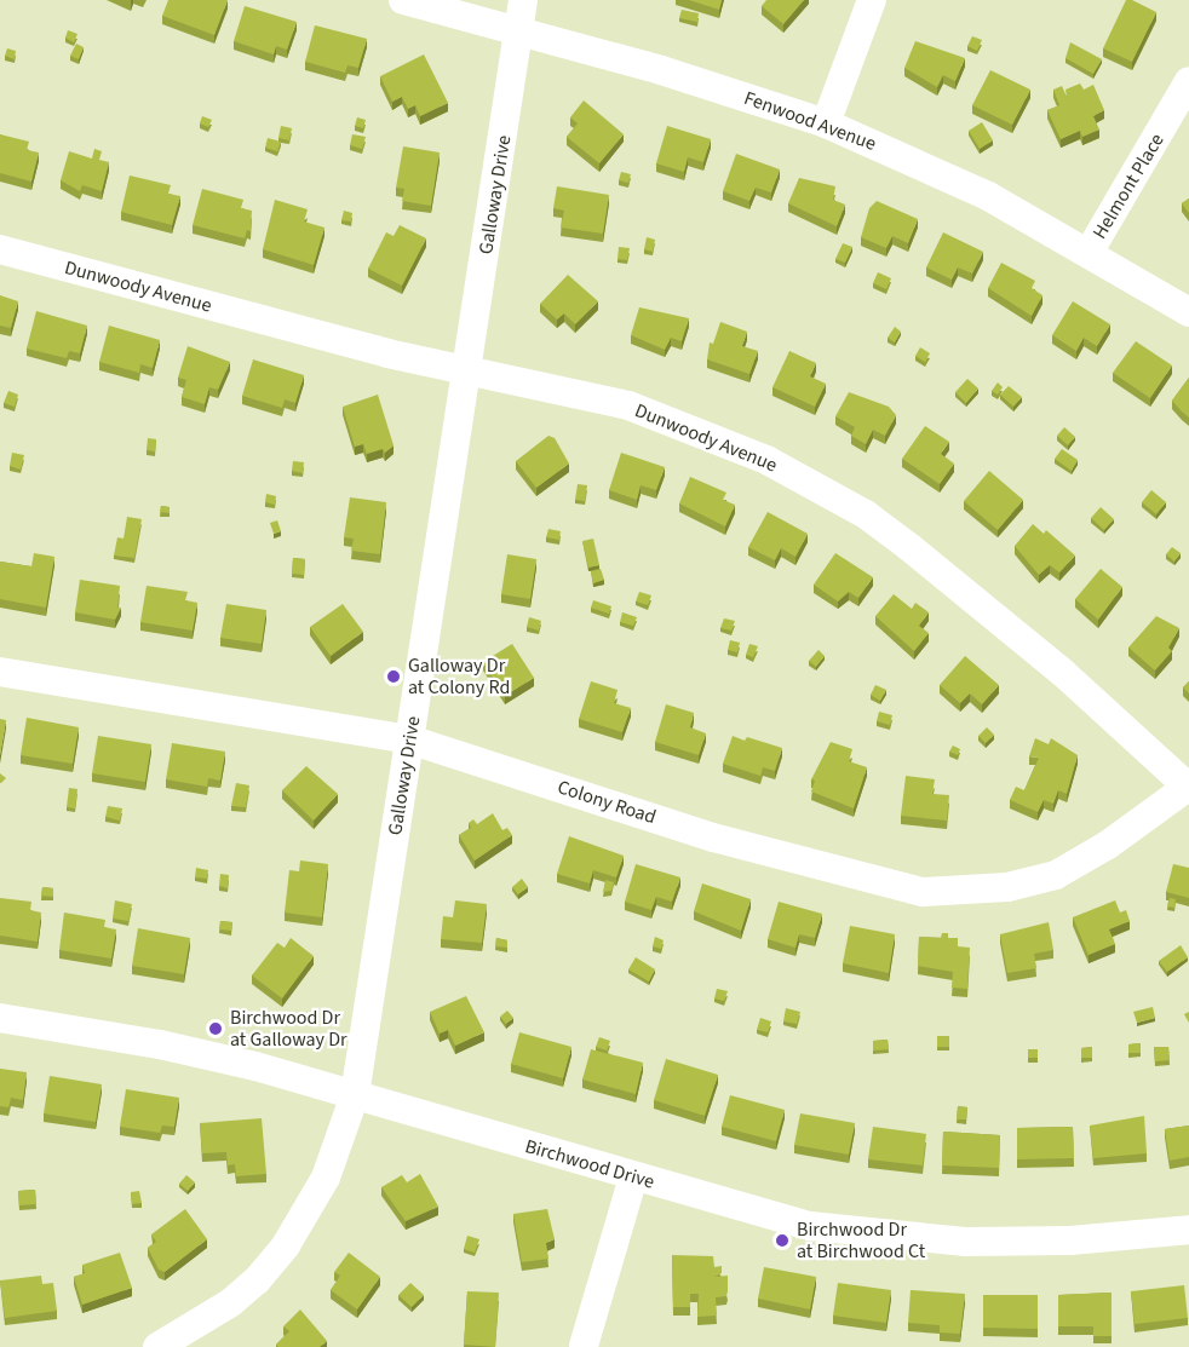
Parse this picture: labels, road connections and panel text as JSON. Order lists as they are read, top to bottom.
{
  "streets": {
    "street": [
      "Fenwood Avenue",
      "Helmont Place",
      "Galloway Drive",
      "Dunwoody Avenue",
      "Colony Road",
      "Birchwood Drive"
    ]
  },
  "crossings": [
    ["Fenwood Avenue", "Helmont Place"],
    ["Fenwood Avenue", "Galloway Drive"],
    ["Galloway Drive", "Dunwoody Avenue"],
    ["Galloway Drive", "Colony Road"],
    ["Galloway Drive", "Birchwood Drive"],
    ["Dunwoody Avenue", "Colony Road"]
  ],
  "places": ["Galloway Dr at Colony Rd", "Birchwood Dr at Galloway Dr", "Birchwood Dr at Birchwood Ct"]
}
